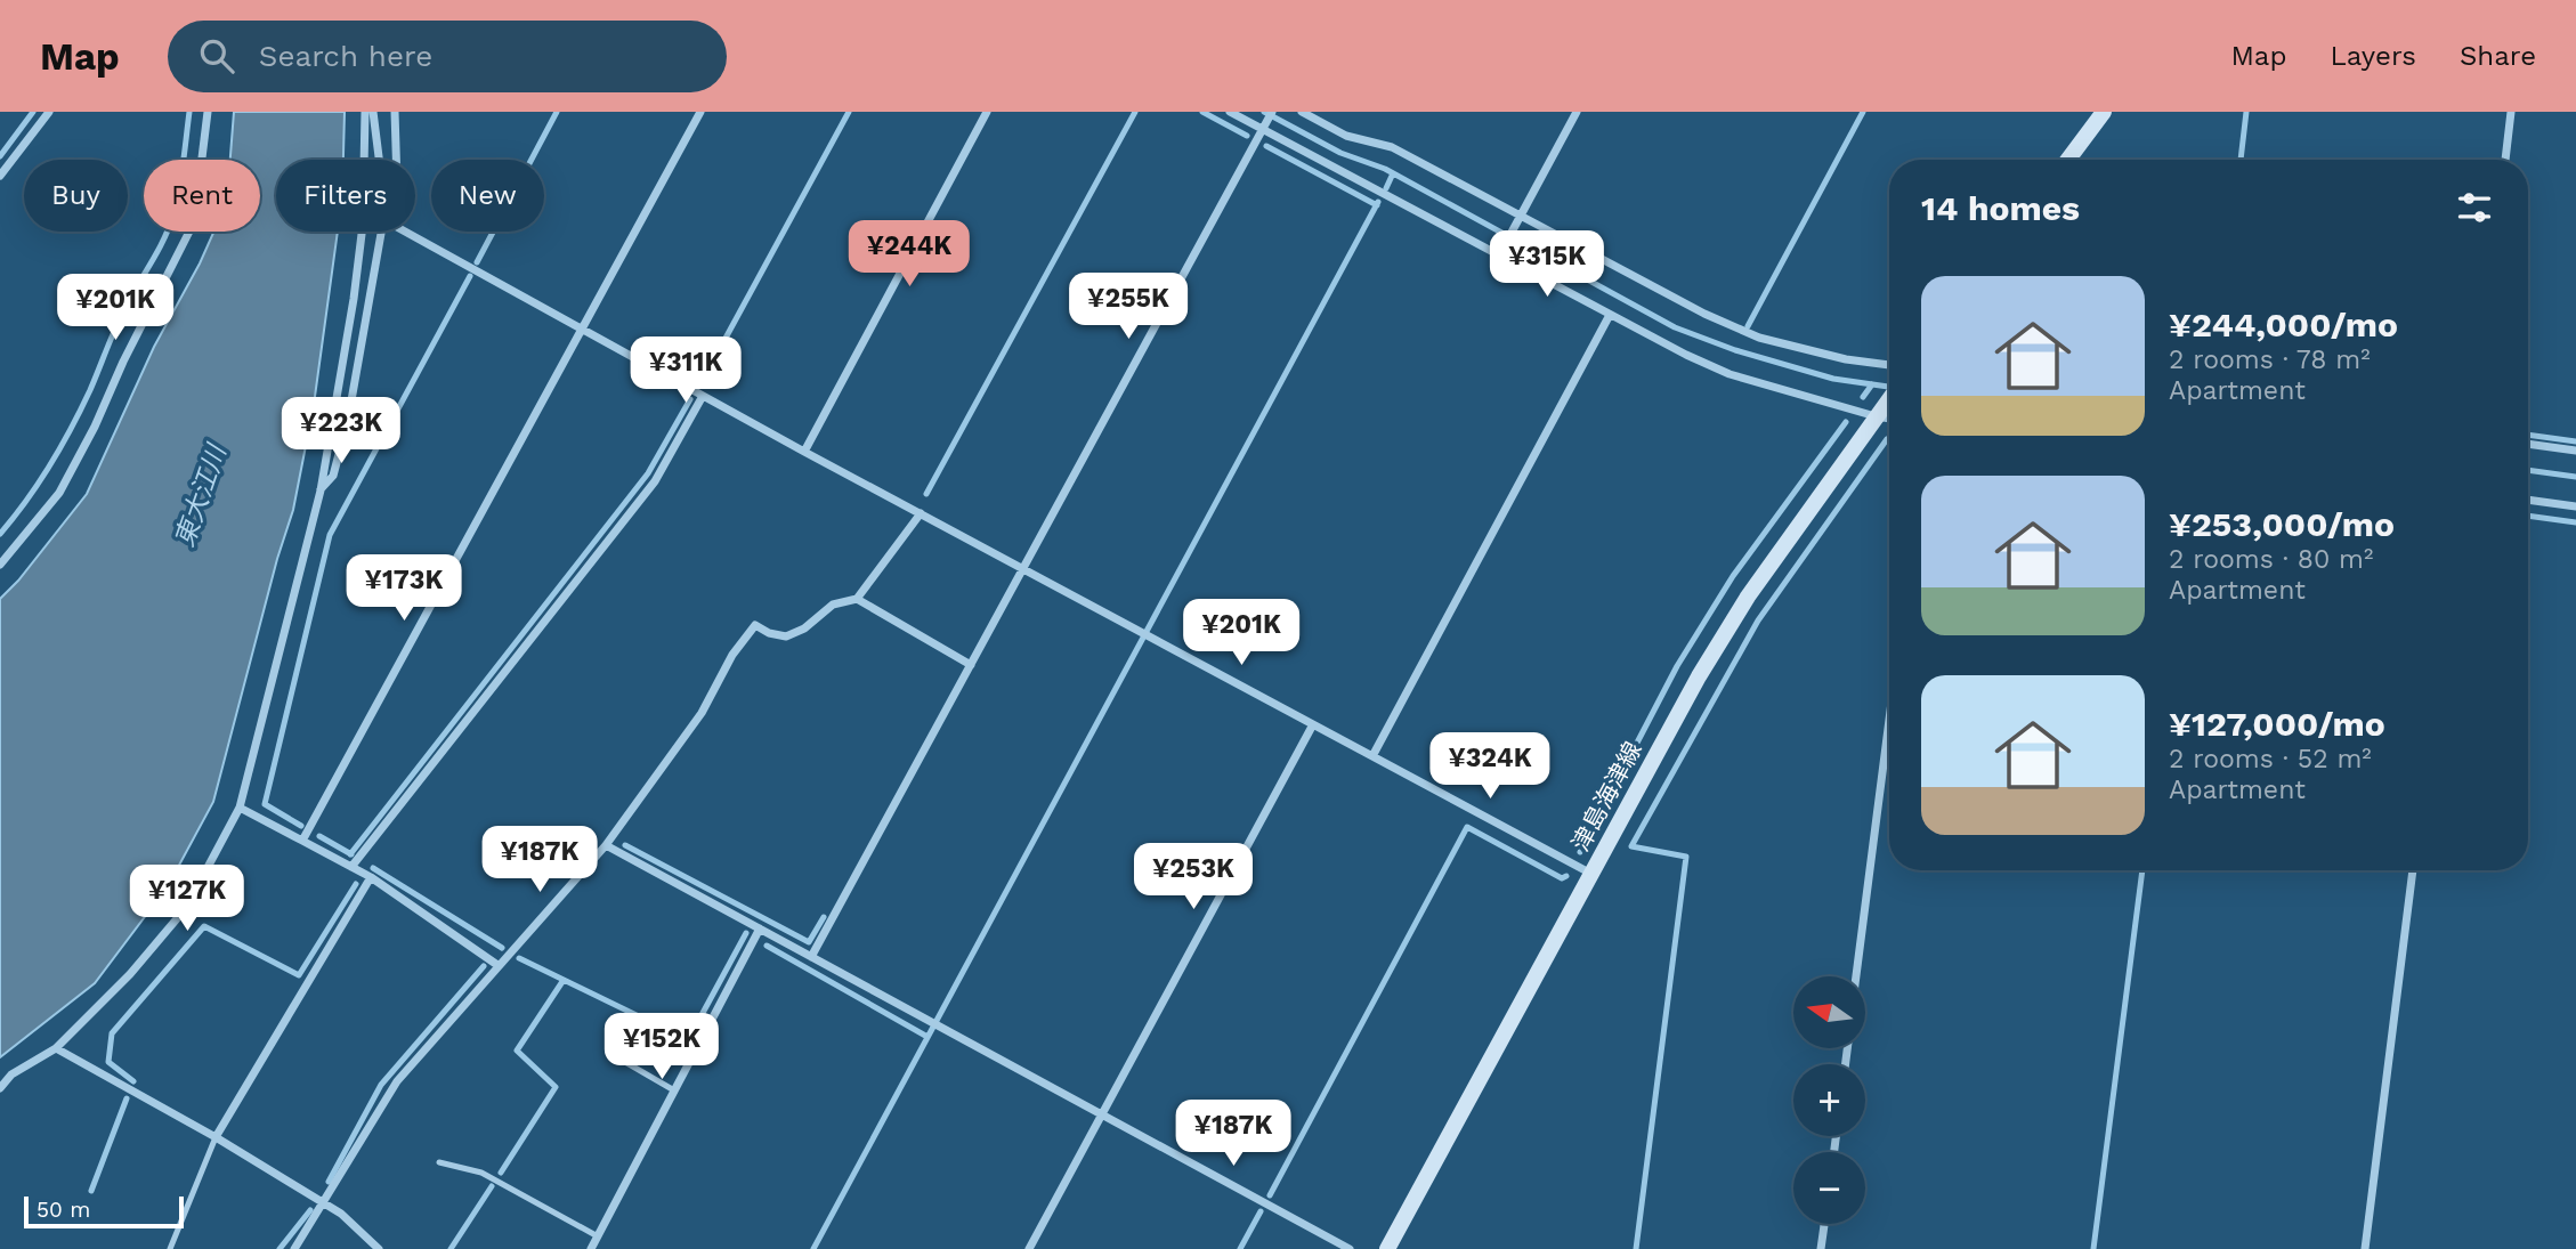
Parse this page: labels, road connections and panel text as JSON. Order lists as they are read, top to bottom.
{
  "streets": {
    "main road": ["津島海津線"]
  },
  "water": ["東大江川"],
  "scale_bar": "50 m",
  "north": "left",
  "page": {
    "header": "Map",
    "search": "Search here",
    "nav": ["Map", "Layers", "Share"],
    "chip": [
      "Buy",
      "Rent",
      "Filters",
      "New"
    ],
    "heading": "14 homes",
    "price": [
      "¥244K",
      "¥315K",
      "¥255K",
      "¥201K",
      "¥311K",
      "¥223K",
      "¥173K",
      "¥201K",
      "¥324K",
      "¥187K",
      "¥253K",
      "¥127K",
      "¥152K",
      "¥187K"
    ],
    "list": [
      {
        "name": "¥244,000/mo",
        "note": "2 rooms · 78 m² · Apartment"
      },
      {
        "name": "¥253,000/mo",
        "note": "2 rooms · 80 m² · Apartment"
      },
      {
        "name": "¥127,000/mo",
        "note": "2 rooms · 52 m² · Apartment"
      }
    ],
    "map_buttons": ["+", "−"],
    "scale": "50 m"
  }
}
